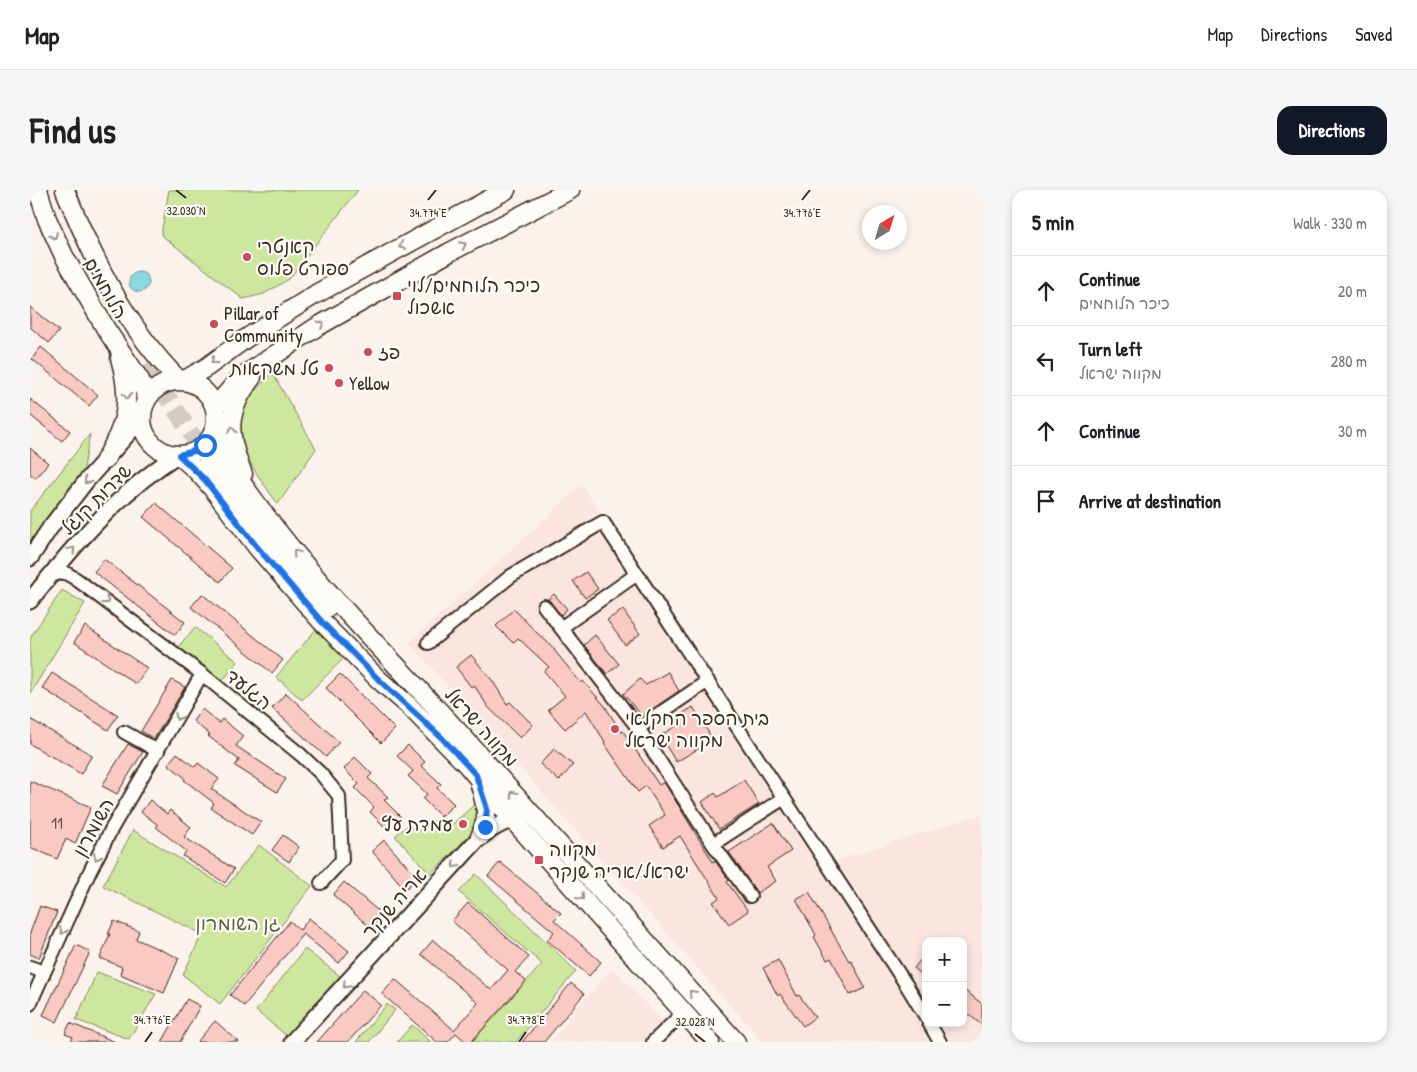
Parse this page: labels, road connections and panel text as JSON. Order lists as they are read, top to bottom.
{
  "streets": {
    "main road": ["הלוחמים", "מקווה ישראל"],
    "street": [
      "שדרות קוגל",
      "הגלעד",
      "השומרון",
      "אריה שנקר"
    ]
  },
  "crossings": [
    ["הלוחמים", "שדרות קוגל"],
    ["הלוחמים", "מקווה ישראל"],
    ["שדרות קוגל", "הגלעד"],
    ["שדרות קוגל", "מקווה ישראל"],
    ["הגלעד", "השומרון"],
    ["מקווה ישראל", "אריה שנקר"]
  ],
  "one_way": ["הגלעד", "השומרון", "אריה שנקר"],
  "parks": ["גן השומרון"],
  "places": {
    "other": [
      "קאנטרי ספורט פלוס",
      "Pillar of Community",
      "פז",
      "טל משקאות",
      "Yellow",
      "בית הספר החקלאי מקווה ישראל",
      "עמדת עץ"
    ],
    "transit": ["כיכר הלוחמים/לוי אשכול", "מקווה ישראל/אריה שנקר"]
  },
  "house_numbers": ["11"],
  "north": "top right",
  "page": {
    "header": "Map",
    "nav": ["Map", "Directions", "Saved"],
    "buttons": "Directions",
    "title": "Find us",
    "heading": ["5 min", "Walk · 330 m"],
    "list": [
      ["Continue", "כיכר הלוחמים", "20 m"],
      ["Turn left", "מקווה ישראל", "280 m"],
      ["Continue", "30 m"],
      "Arrive at destination"
    ],
    "map_buttons": ["+", "−"]
  },
  "coordinates": [
    "32.030°N",
    "34.774°E",
    "34.776°E",
    "34.778°E",
    "32.028°N"
  ]
}
